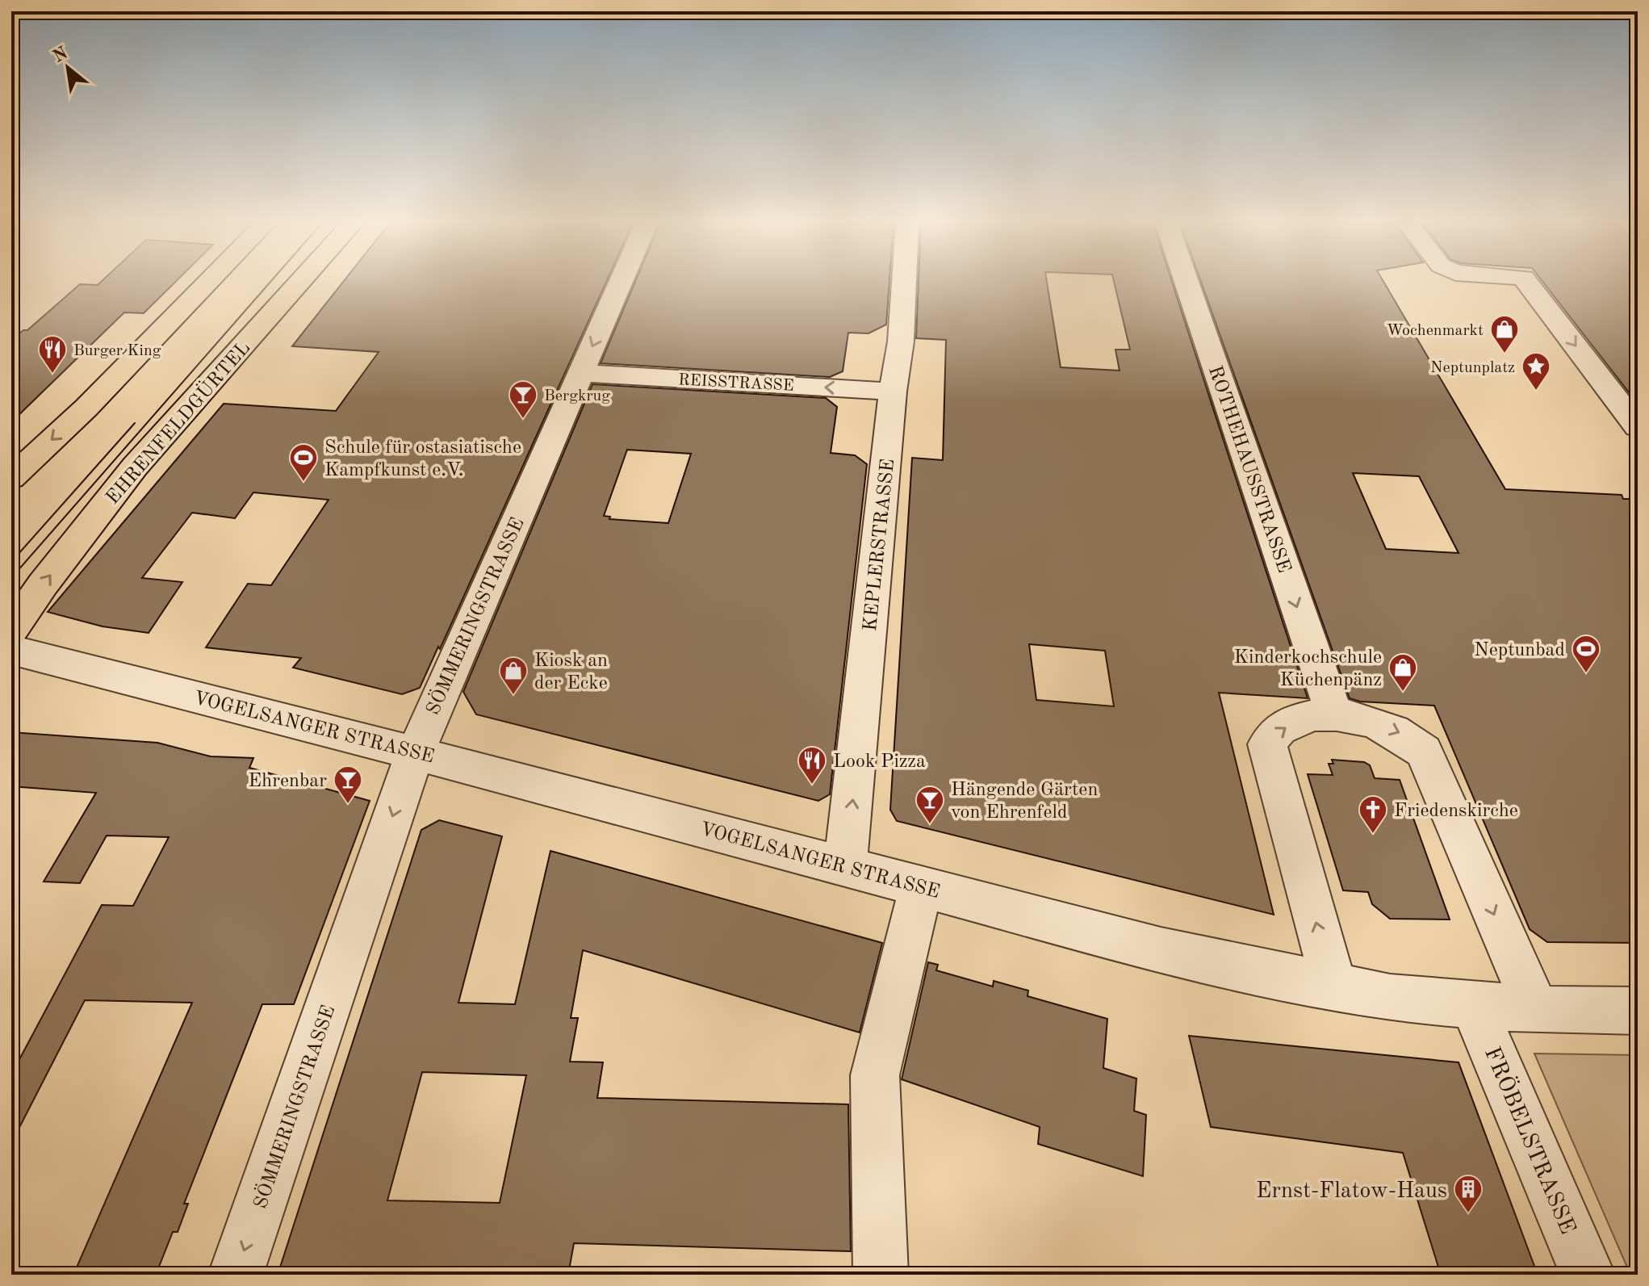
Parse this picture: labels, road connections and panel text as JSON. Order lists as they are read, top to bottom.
{
  "streets": {
    "main road": ["EHRENFELDGÜRTEL"],
    "street": [
      "REISSTRASSE",
      "ROTHEHAUSSTRASSE",
      "KEPLERSTRASSE",
      "SÖMMERINGSTRASSE",
      "VOGELSANGER STRASSE",
      "FRÖBELSTRASSE"
    ]
  },
  "crossings": [
    ["REISSTRASSE", "KEPLERSTRASSE"],
    ["REISSTRASSE", "SÖMMERINGSTRASSE"],
    ["KEPLERSTRASSE", "VOGELSANGER STRASSE"],
    ["SÖMMERINGSTRASSE", "VOGELSANGER STRASSE"],
    ["VOGELSANGER STRASSE", "FRÖBELSTRASSE"]
  ],
  "one_way": [
    "REISSTRASSE",
    "ROTHEHAUSSTRASSE",
    "KEPLERSTRASSE",
    "SÖMMERINGSTRASSE"
  ],
  "places": {
    "shop": ["Wochenmarkt", "Kinderkochschule Küchenpänz", "Kiosk an der Ecke"],
    "restaurant": ["Burger King", "Look Pizza"],
    "place": ["Neptunplatz"],
    "bar": ["Bergkrug", "Ehrenbar", "Hängende Gärten von Ehrenfeld"],
    "sports": ["Schule für ostasiatische Kampfkunst e.V.", "Neptunbad"],
    "church": ["Friedenskirche"],
    "building": ["Ernst-Flatow-Haus"]
  },
  "north": "top left"
}
